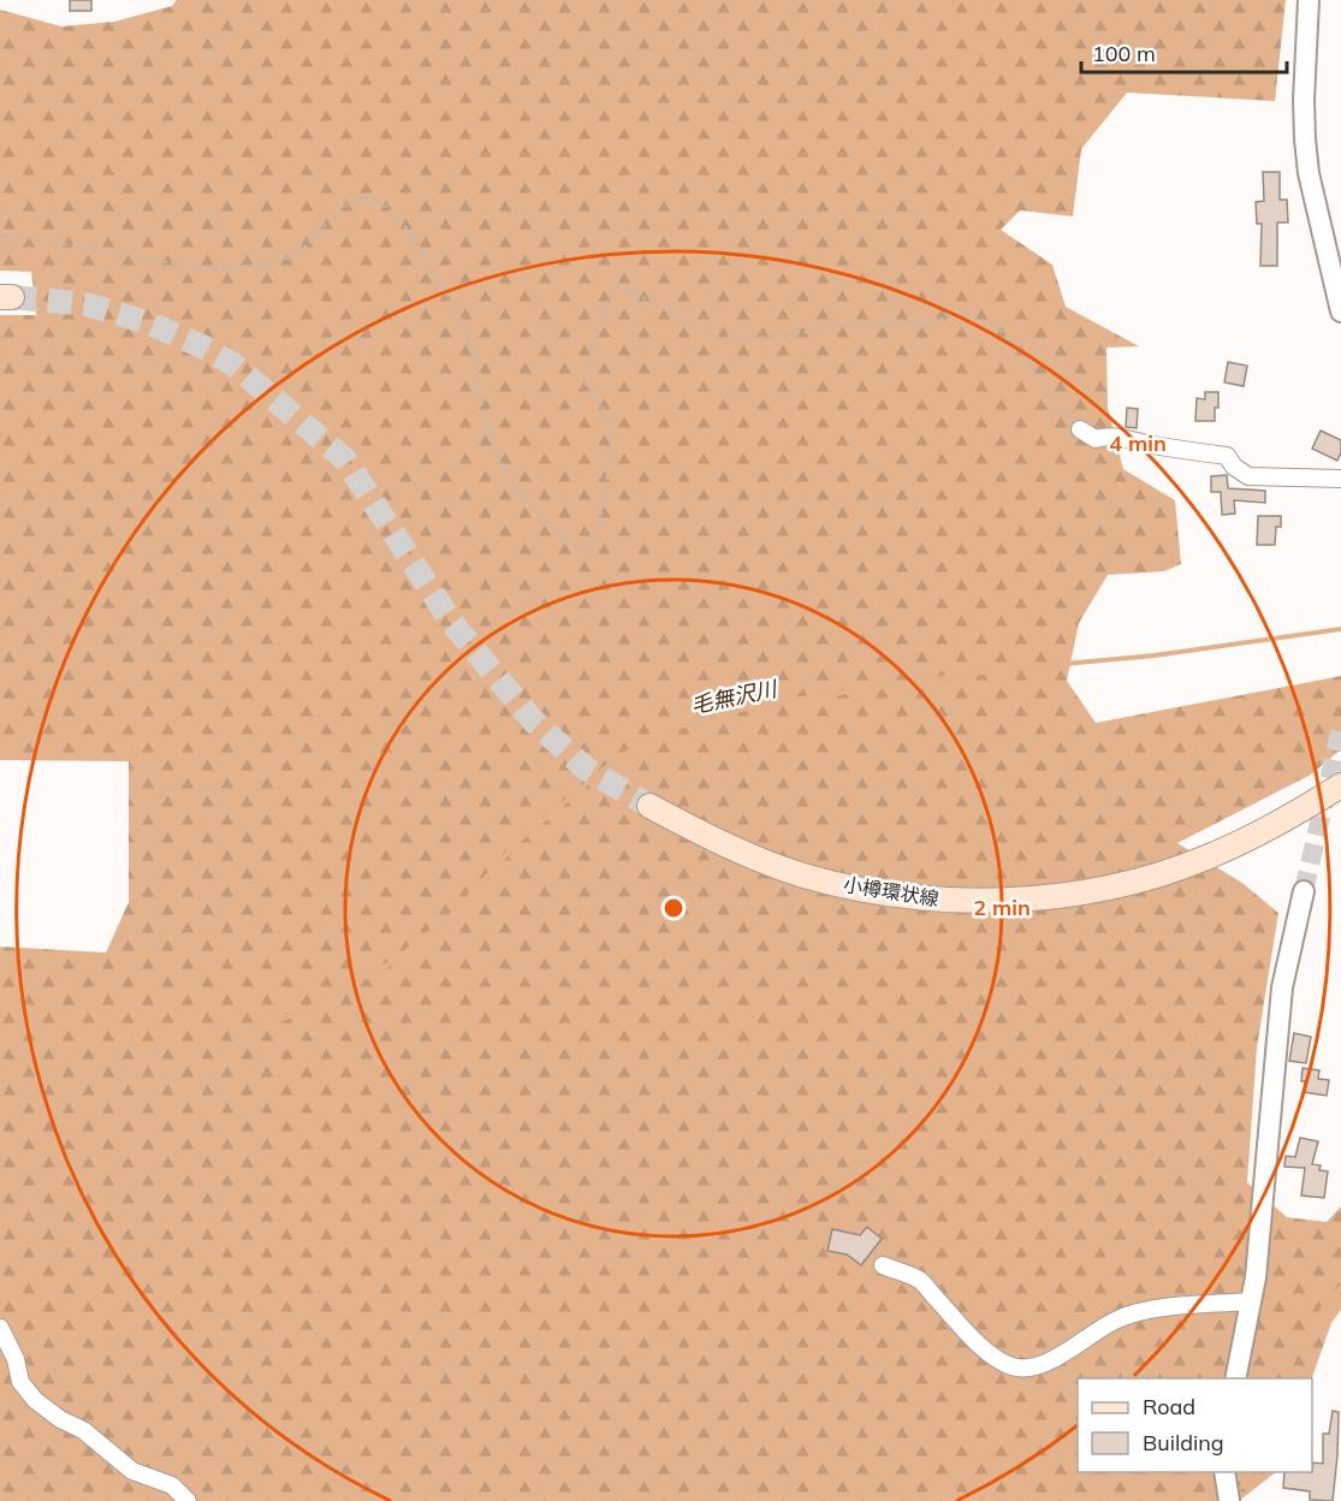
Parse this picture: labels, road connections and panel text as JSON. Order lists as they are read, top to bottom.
{
  "streets": {
    "main road": ["小樽環状線"]
  },
  "water": ["毛無沢川"],
  "legend": ["Road", "Building"],
  "scale_bar": "100 m",
  "rings": ["4 min", "2 min"]
}
